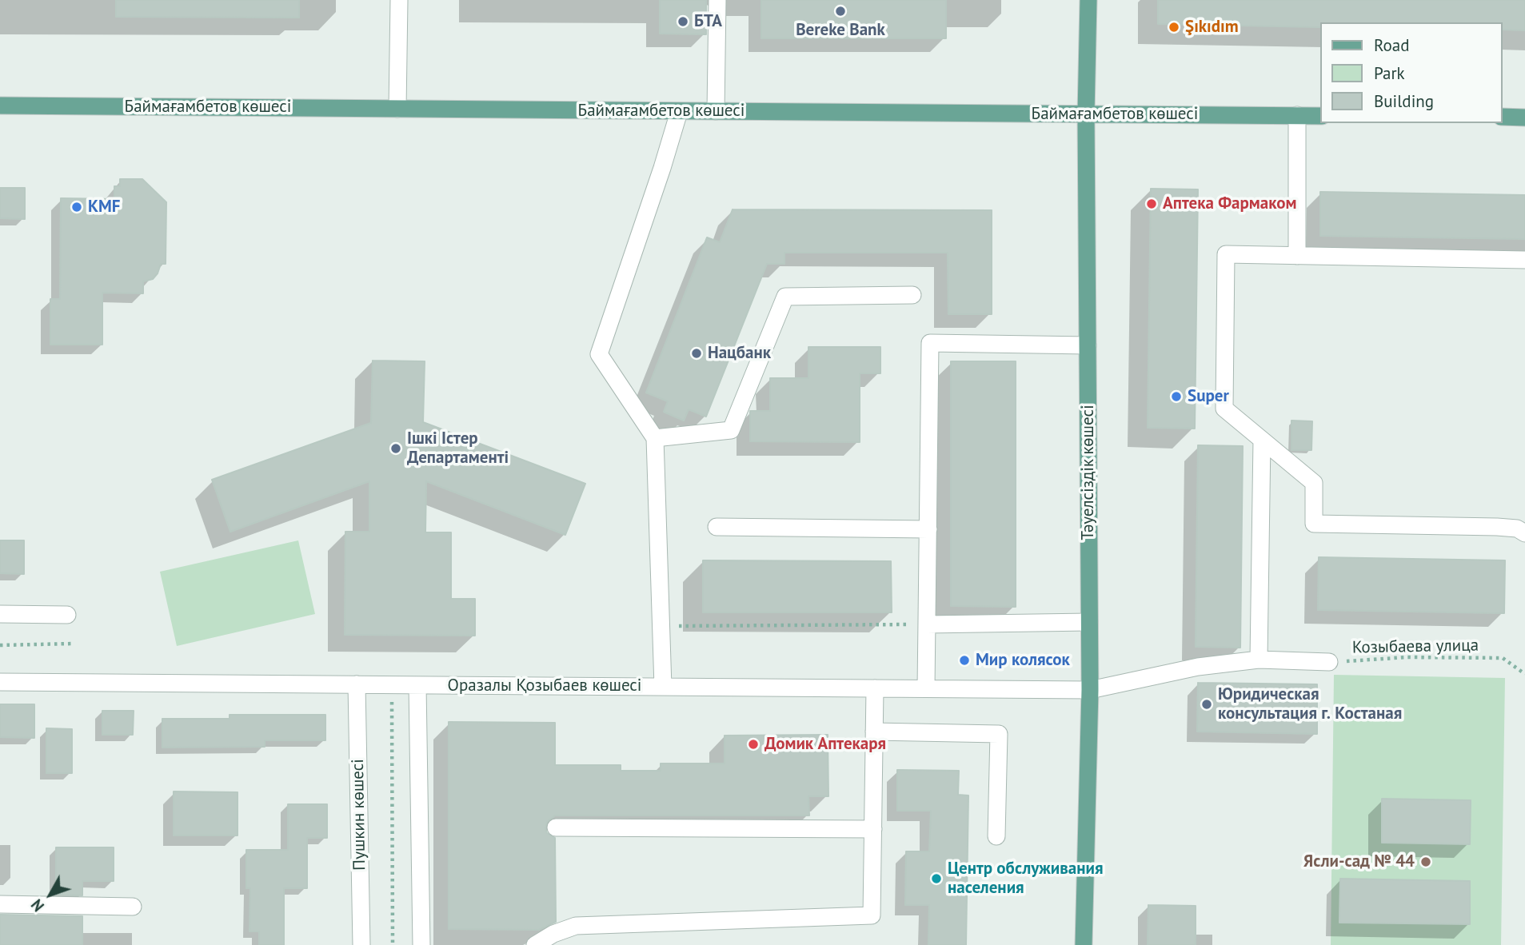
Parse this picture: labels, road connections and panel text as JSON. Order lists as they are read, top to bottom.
{
  "streets": {
    "main road": ["Баймағамбетов көшесі", "Тәуелсіздік көшесі"],
    "street": ["Оразалы Қозыбаев көшесі", "Пушкин көшесі"],
    "path": ["Козыбаева улица"]
  },
  "crossings": [
    ["Баймағамбетов көшесі", "Тәуелсіздік көшесі"],
    ["Тәуелсіздік көшесі", "Оразалы Қозыбаев көшесі"],
    ["Козыбаева улица", "Оразалы Қозыбаев көшесі"],
    ["Оразалы Қозыбаев көшесі", "Пушкин көшесі"]
  ],
  "places": [
    "Bereke Bank",
    "БТА",
    "Şıkıdım",
    "Аптека Фармаком",
    "KMF",
    "Нацбанк",
    "Super",
    "Ішкі Істер Департаменті",
    "Мир колясок",
    "Юридическая консультация г. Костаная",
    "Домик Аптекаря",
    "Ясли-сад № 44",
    "Центр обслуживания населения"
  ],
  "legend": ["Road", "Park", "Building"],
  "north": "bottom left"
}
